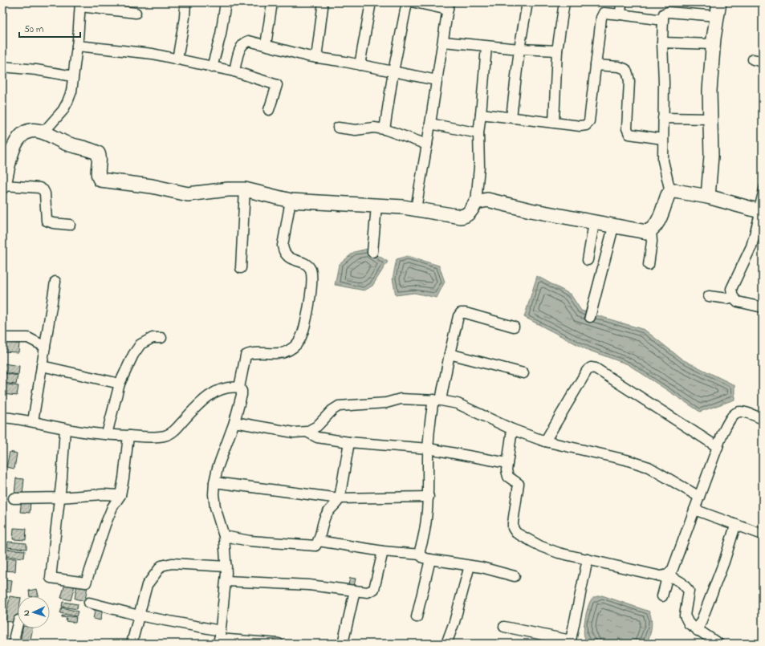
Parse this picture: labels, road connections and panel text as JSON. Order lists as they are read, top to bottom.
{
  "scale_bar": "50 m",
  "north": "left"
}
